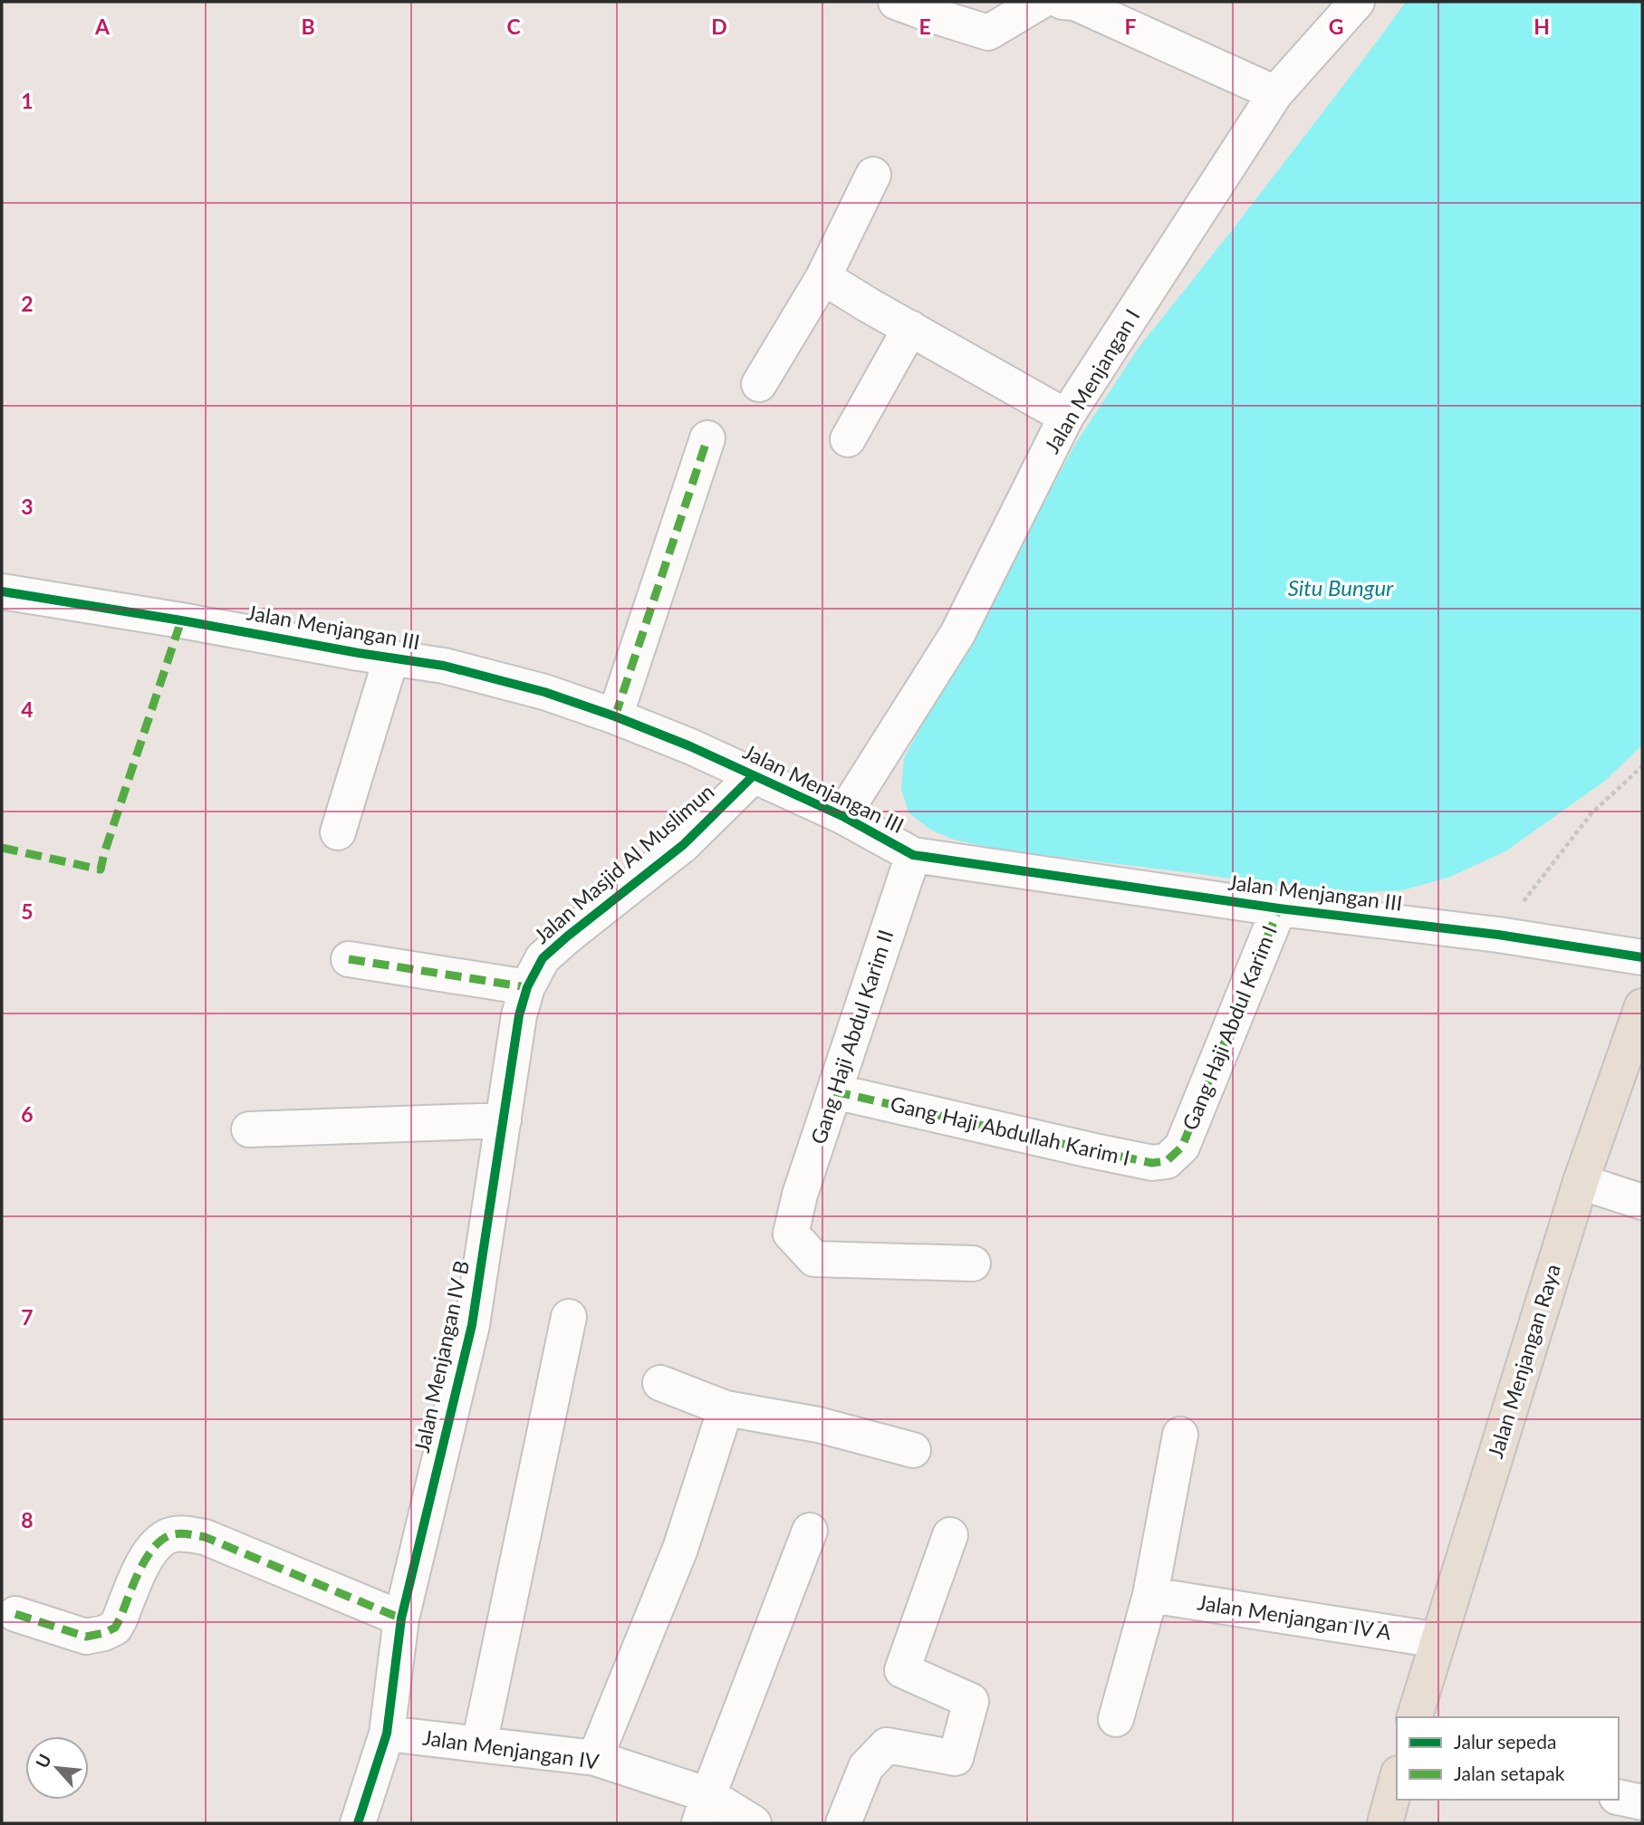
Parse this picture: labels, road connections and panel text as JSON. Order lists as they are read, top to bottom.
{
  "streets": {
    "main road": ["Jalan Menjangan Raya"],
    "street": [
      "Jalan Menjangan I",
      "Jalan Menjangan III",
      "Jalan Masjid Al Muslimun",
      "Gang Haji Abdul Karim I",
      "Gang Haji Abdul Karim II",
      "Gang Haji Abdullah Karim I",
      "Jalan Menjangan IV B",
      "Jalan Menjangan IV A",
      "Jalan Menjangan IV"
    ]
  },
  "crossings": [
    ["Jalan Menjangan I", "Jalan Menjangan III"],
    ["Jalan Menjangan III", "Jalan Masjid Al Muslimun"],
    ["Jalan Menjangan III", "Gang Haji Abdul Karim I"],
    ["Jalan Menjangan III", "Gang Haji Abdul Karim II"],
    ["Jalan Masjid Al Muslimun", "Jalan Menjangan IV B"],
    ["Gang Haji Abdul Karim I", "Gang Haji Abdullah Karim I"],
    ["Gang Haji Abdul Karim II", "Gang Haji Abdullah Karim I"],
    ["Jalan Menjangan IV B", "Jalan Menjangan IV"],
    ["Jalan Menjangan Raya", "Jalan Menjangan IV A"]
  ],
  "water": ["Situ Bungur"],
  "legend": ["Jalur sepeda", "Jalan setapak"],
  "north": "top left",
  "grid": {
    "columns": [
      "A",
      "B",
      "C",
      "D",
      "E",
      "F",
      "G",
      "H"
    ],
    "rows": [
      "1",
      "2",
      "3",
      "4",
      "5",
      "6",
      "7",
      "8"
    ]
  }
}
